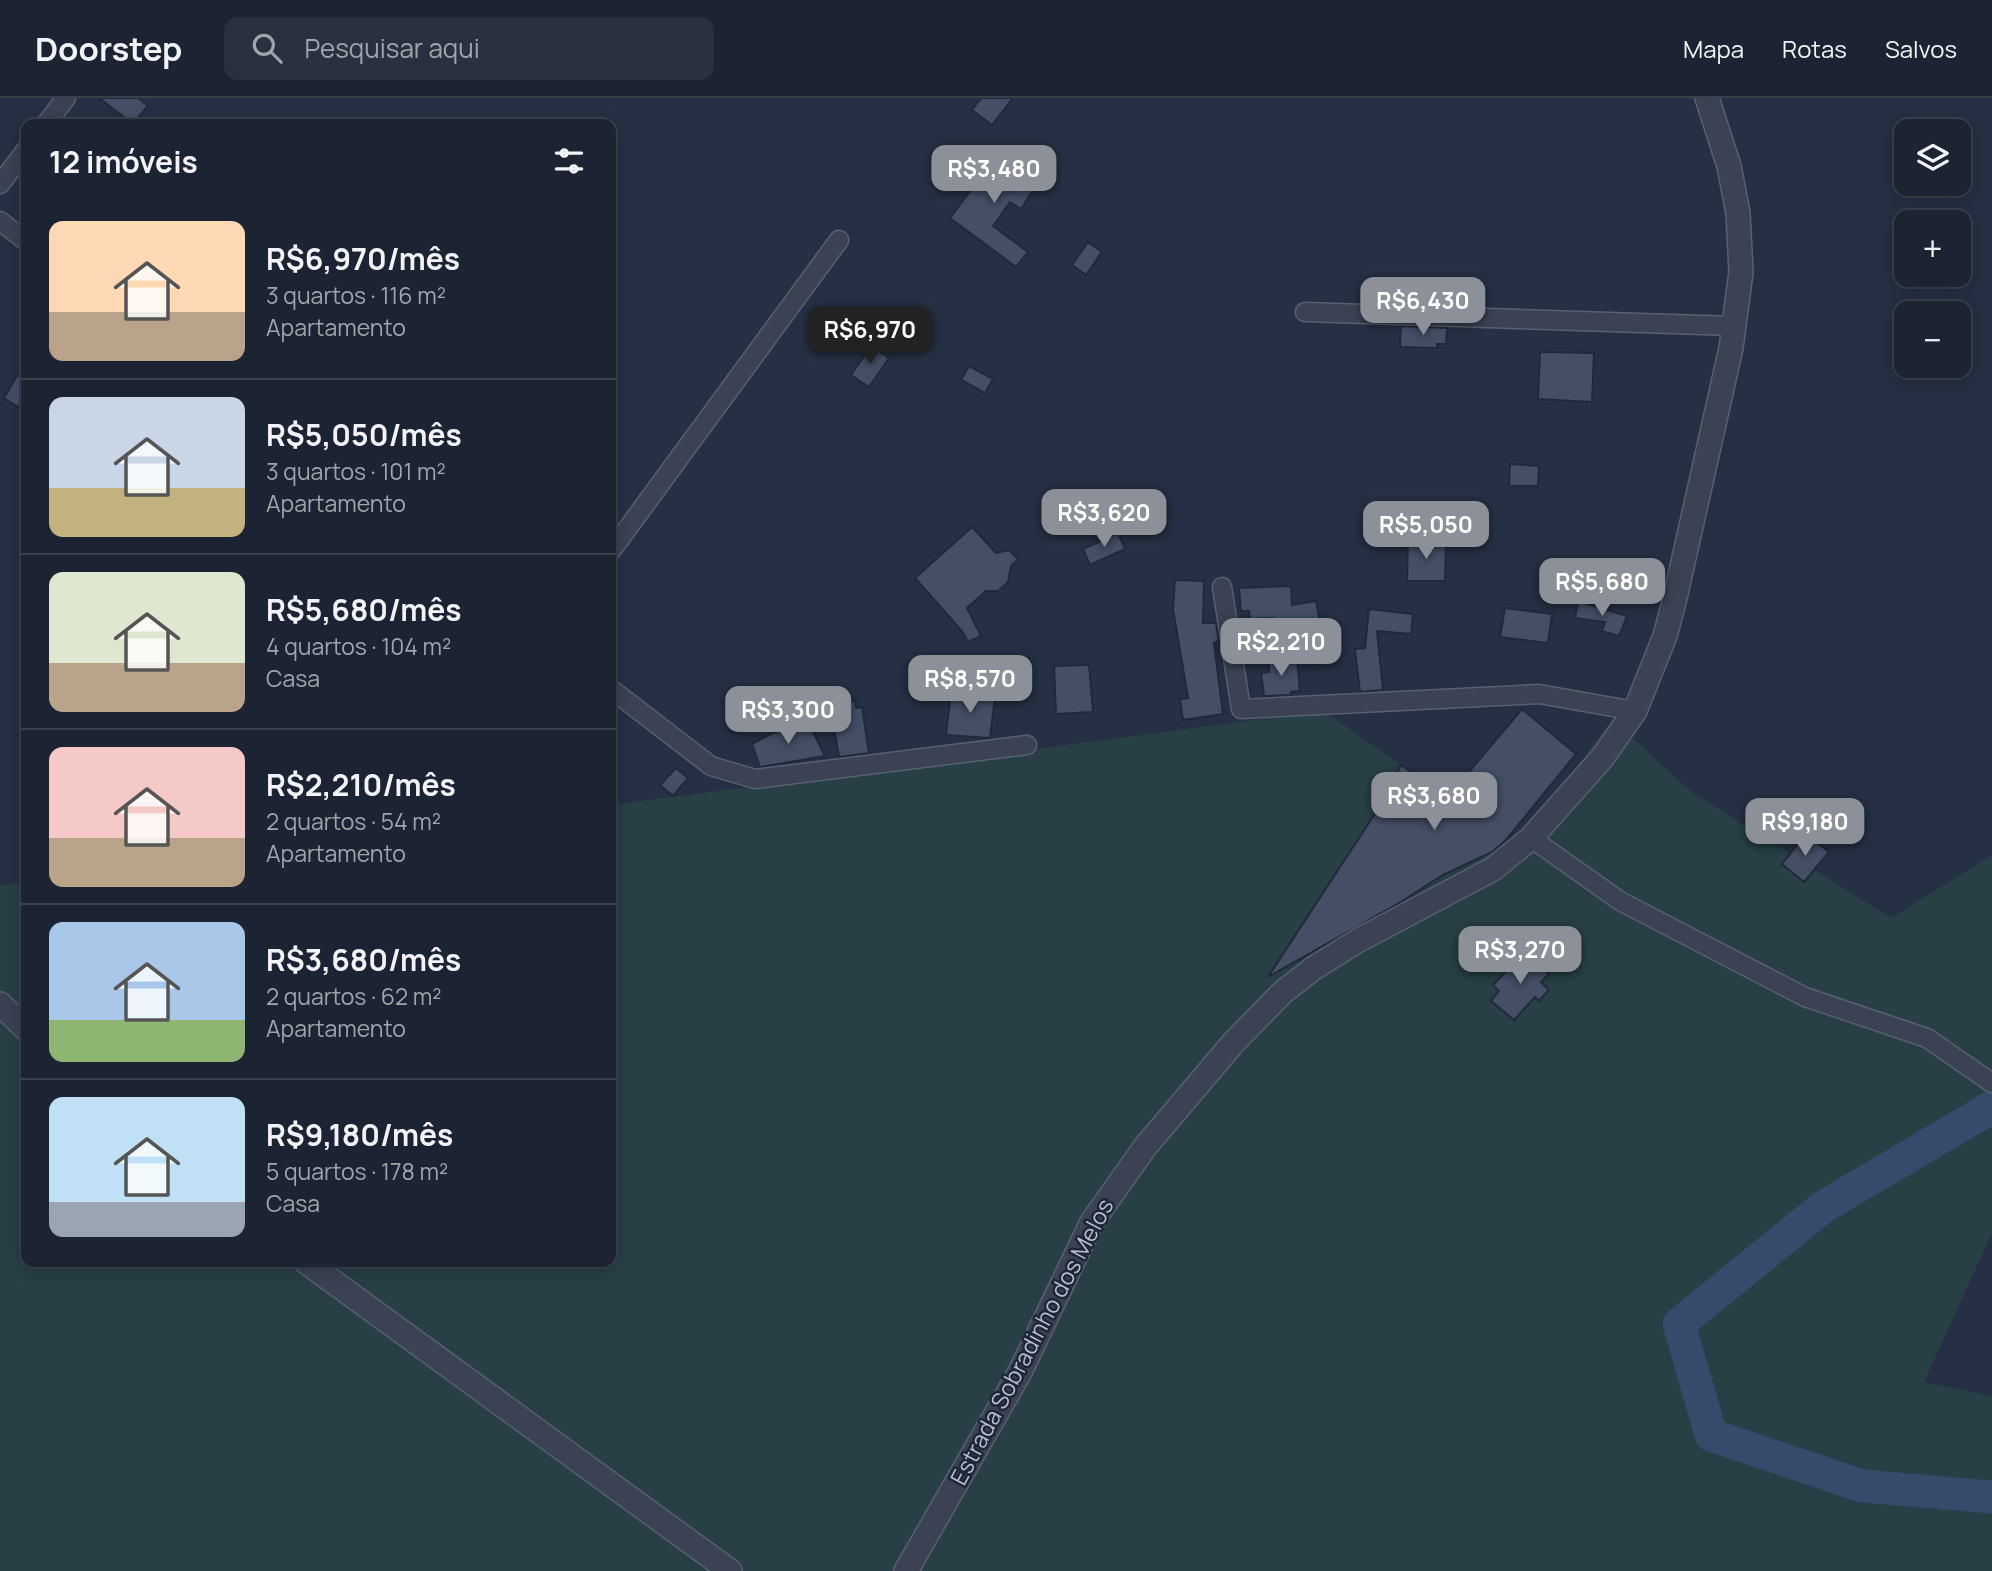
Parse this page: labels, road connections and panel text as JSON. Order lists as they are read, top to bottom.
{
  "streets": {
    "street": ["Estrada Sobradinho dos Melos"]
  },
  "page": {
    "header": "Doorstep",
    "search": "Pesquisar aqui",
    "nav": ["Mapa", "Rotas", "Salvos"],
    "map_buttons": ["+", "−"],
    "heading": "12 imóveis",
    "price": [
      "R$3,480",
      "R$6,430",
      "R$6,970",
      "R$3,620",
      "R$5,050",
      "R$5,680",
      "R$2,210",
      "R$8,570",
      "R$3,300",
      "R$3,680",
      "R$9,180",
      "R$3,270"
    ],
    "list": [
      {
        "name": "R$6,970/mês",
        "note": "3 quartos · 116 m² · Apartamento"
      },
      {
        "name": "R$5,050/mês",
        "note": "3 quartos · 101 m² · Apartamento"
      },
      {
        "name": "R$5,680/mês",
        "note": "4 quartos · 104 m² · Casa"
      },
      {
        "name": "R$2,210/mês",
        "note": "2 quartos · 54 m² · Apartamento"
      },
      {
        "name": "R$3,680/mês",
        "note": "2 quartos · 62 m² · Apartamento"
      },
      {
        "name": "R$9,180/mês",
        "note": "5 quartos · 178 m² · Casa"
      }
    ]
  }
}
